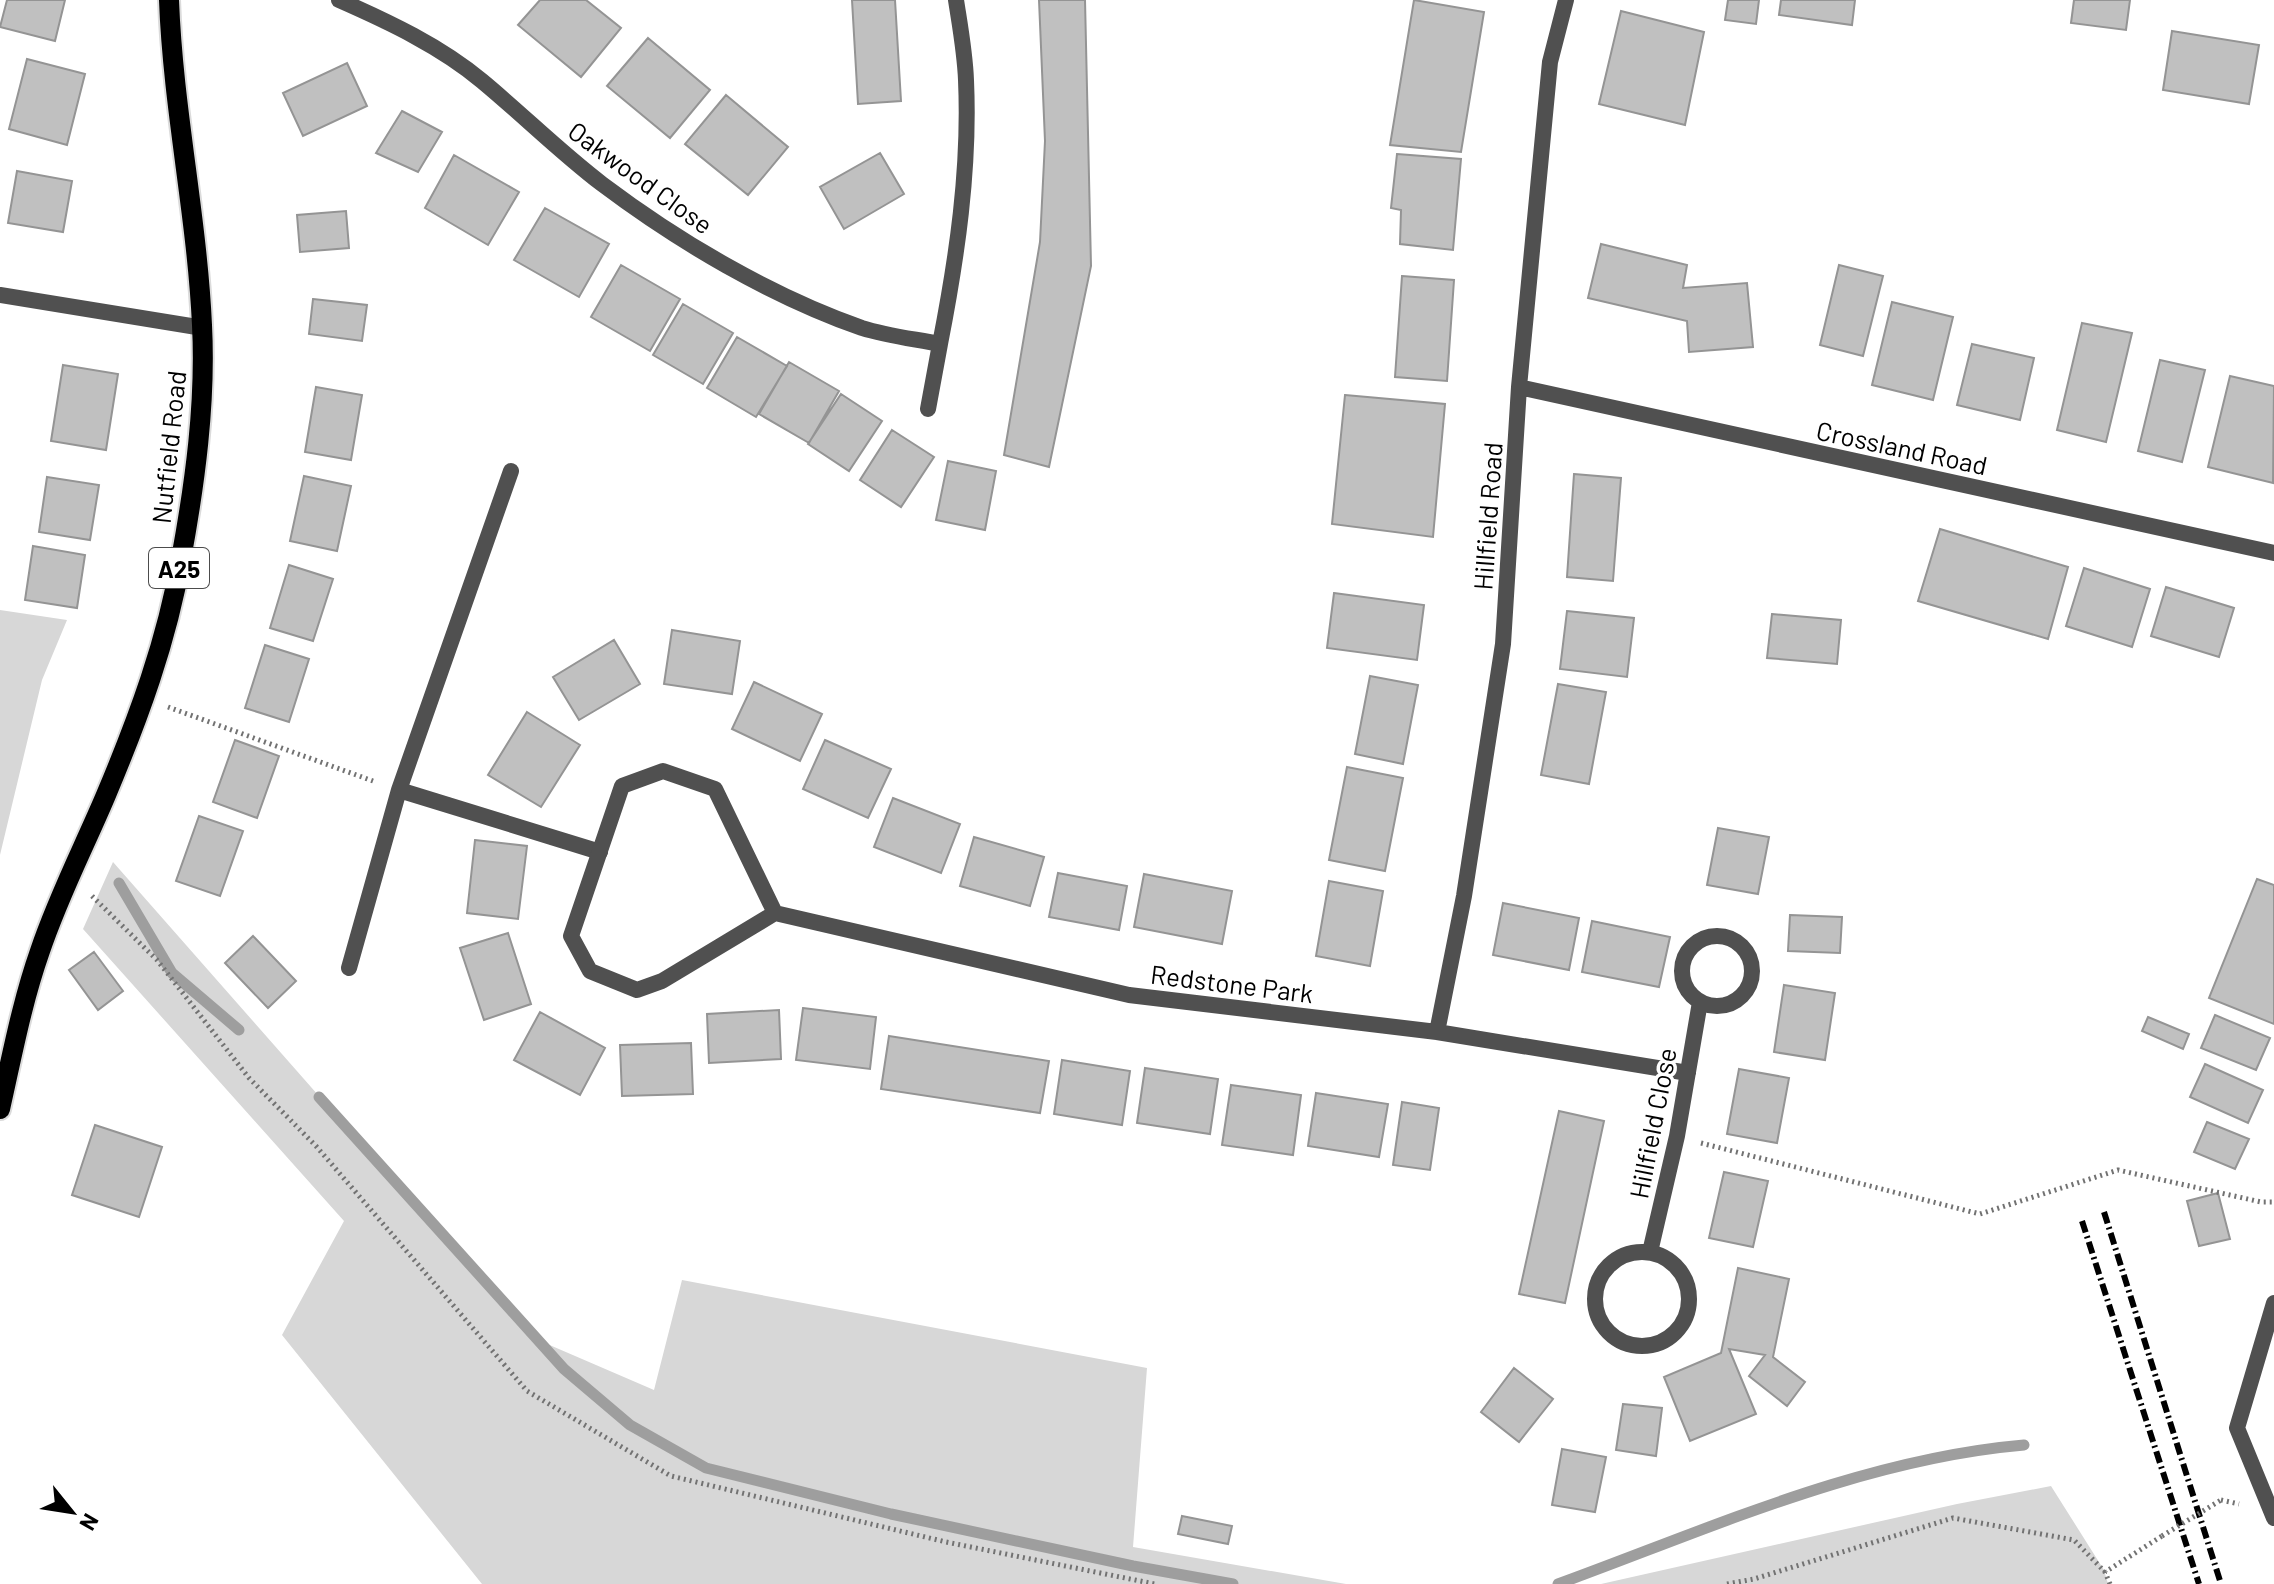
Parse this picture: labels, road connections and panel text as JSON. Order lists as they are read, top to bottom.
{
  "streets": {
    "main road": ["Nutfield Road", "A25"],
    "street": [
      "Oakwood Close",
      "Crossland Road",
      "Hillfield Road",
      "Redstone Park",
      "Hillfield Close"
    ]
  },
  "crossings": [
    ["Crossland Road", "Hillfield Road"],
    ["Hillfield Road", "Redstone Park"],
    ["Redstone Park", "Hillfield Close"]
  ],
  "north": "bottom right"
}
